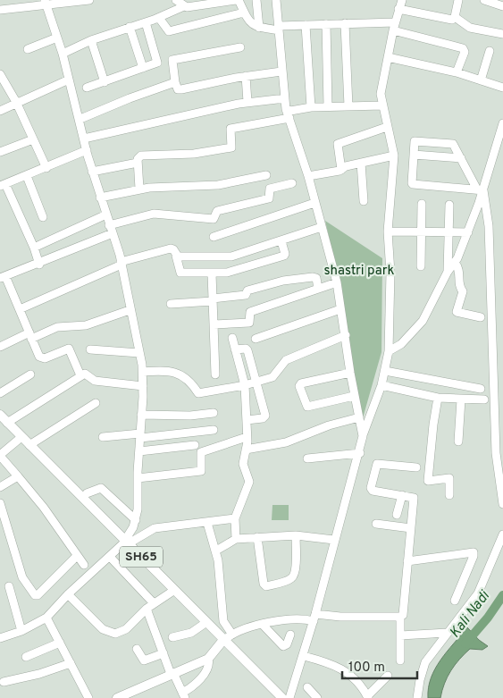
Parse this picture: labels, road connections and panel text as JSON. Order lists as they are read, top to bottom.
{
  "streets": {
    "main road": ["SH65"]
  },
  "water": ["Kali Nadi"],
  "parks": ["shastri park"],
  "scale_bar": "100 m"
}
